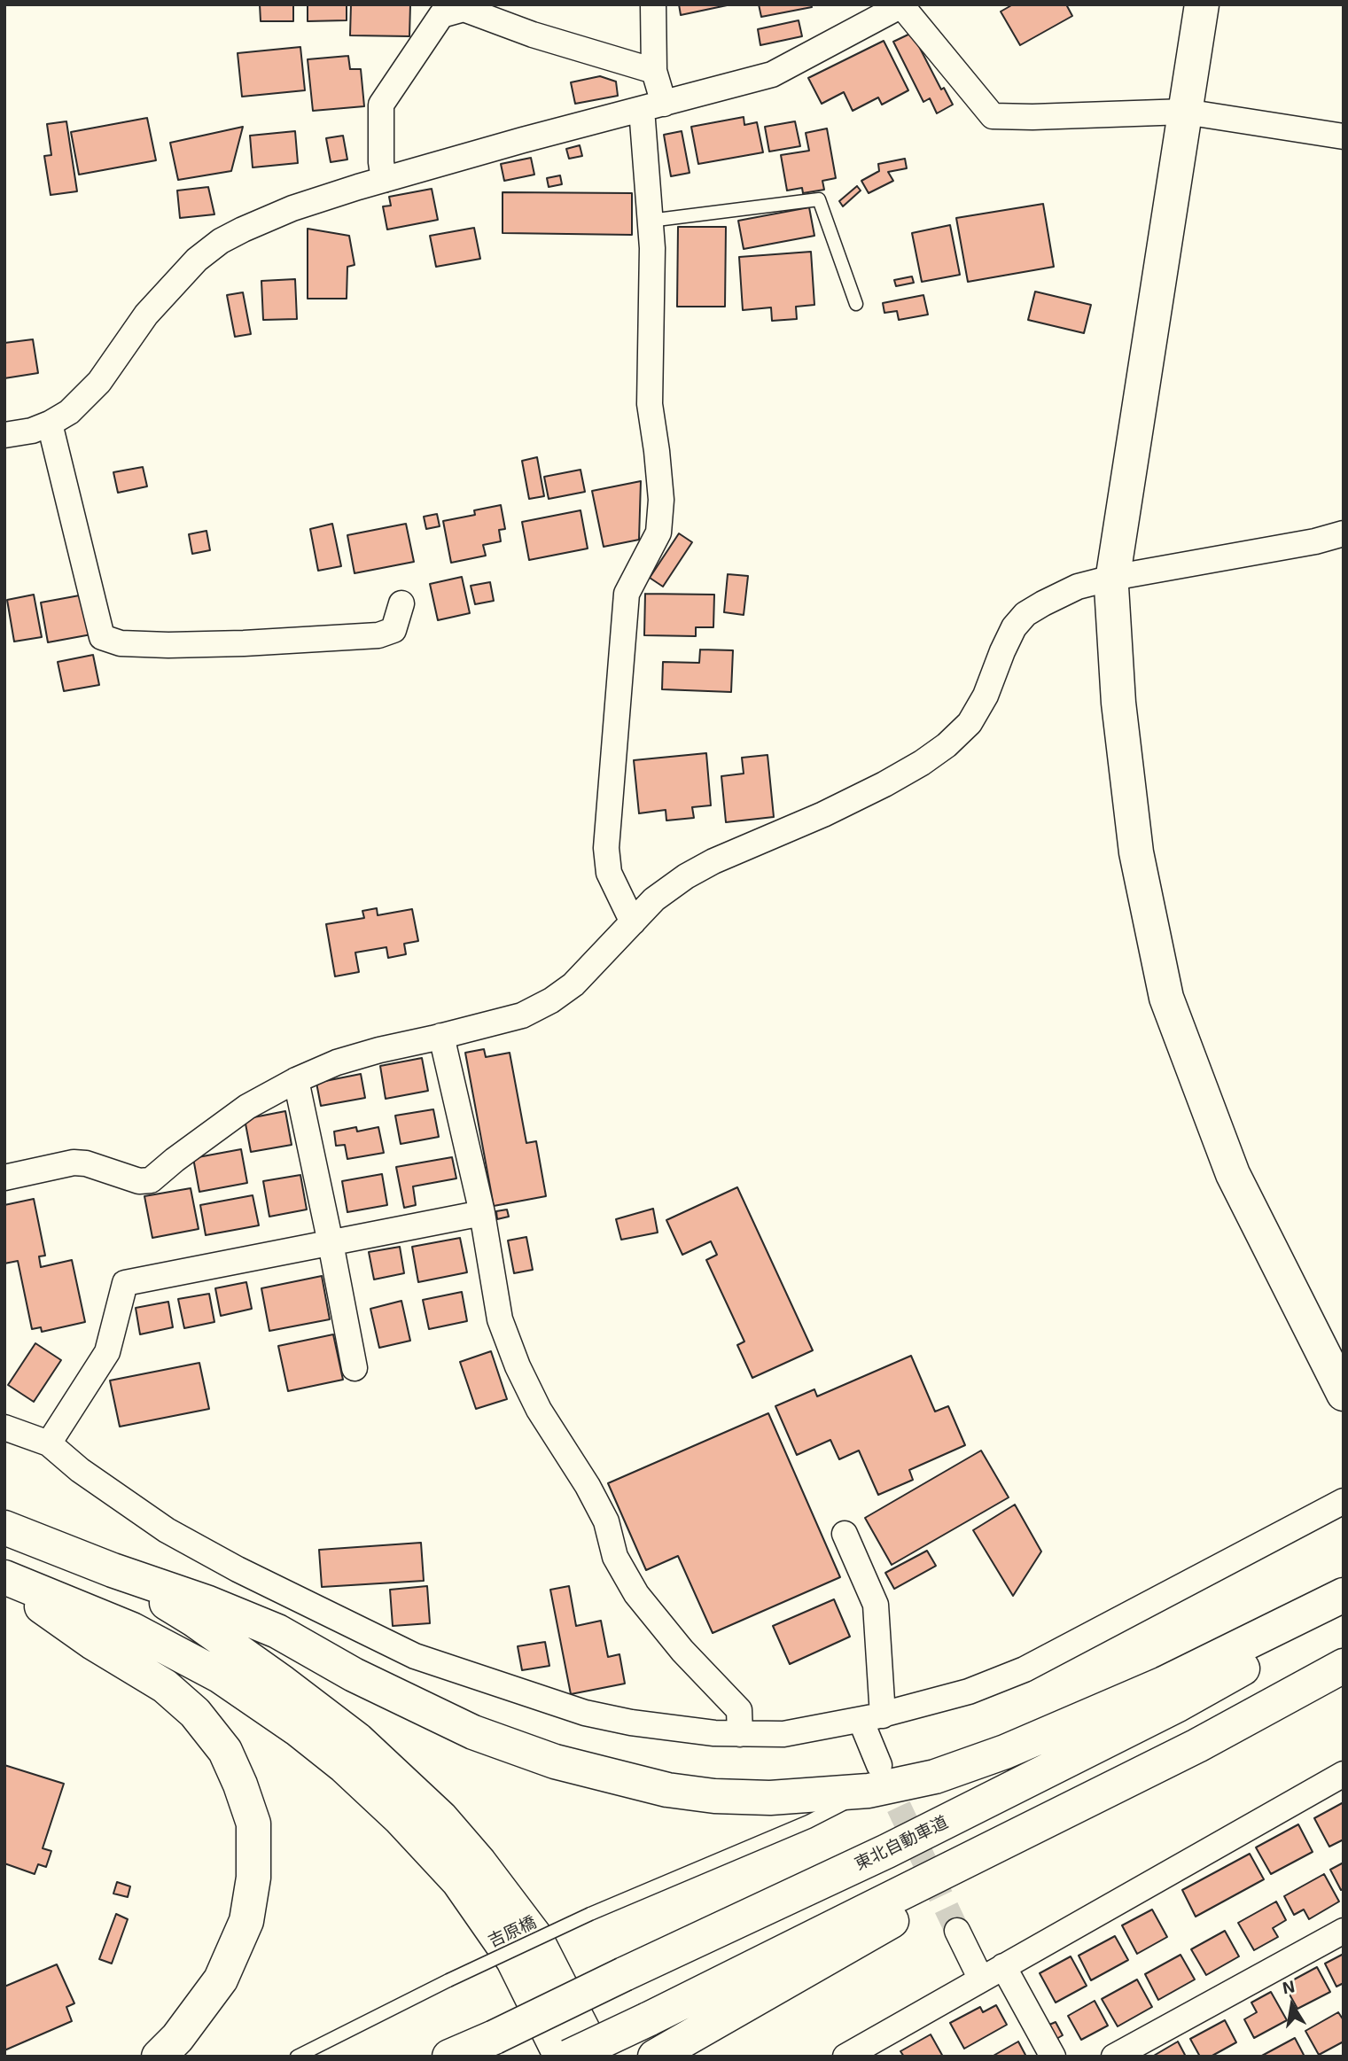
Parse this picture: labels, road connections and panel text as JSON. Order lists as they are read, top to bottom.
{
  "streets": {
    "main road": ["東北自動車道"],
    "lane": ["吉原橋"]
  },
  "north": "top"
}
